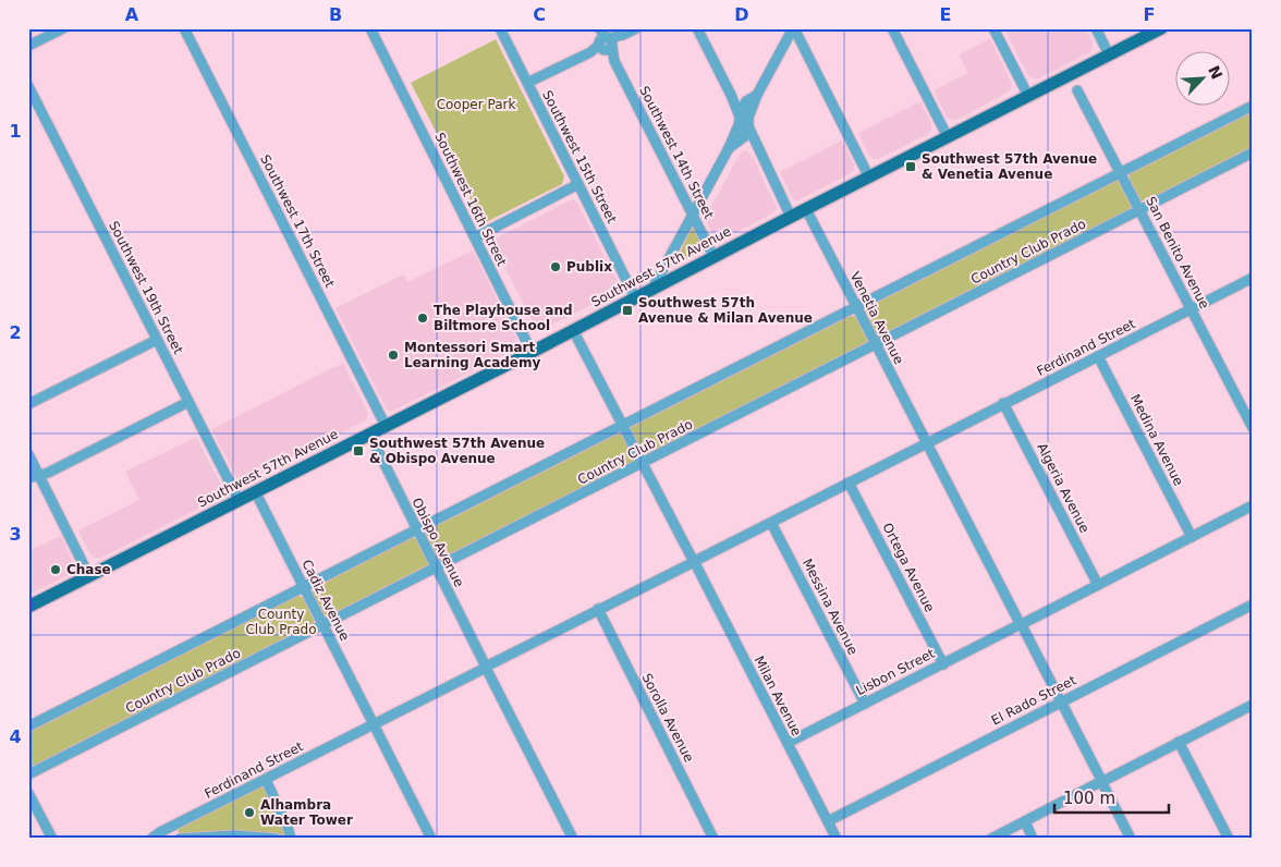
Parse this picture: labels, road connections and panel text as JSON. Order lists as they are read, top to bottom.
{
  "streets": {
    "main road": ["Southwest 57th Avenue"],
    "street": [
      "Southwest 14th Street",
      "Southwest 15th Street",
      "Southwest 16th Street",
      "Southwest 17th Street",
      "Country Club Prado",
      "San Benito Avenue",
      "Southwest 19th Street",
      "Venetia Avenue",
      "Ferdinand Street",
      "Medina Avenue",
      "Algeria Avenue",
      "Obispo Avenue",
      "Ortega Avenue",
      "Cadiz Avenue",
      "Messina Avenue",
      "Lisbon Street",
      "Milan Avenue",
      "El Rado Street",
      "Sorolla Avenue"
    ]
  },
  "crossings": [
    ["Southwest 14th Street", "Southwest 57th Avenue"],
    ["Southwest 15th Street", "Southwest 57th Avenue"],
    ["Southwest 16th Street", "Southwest 57th Avenue"],
    ["Southwest 17th Street", "Southwest 57th Avenue"],
    ["Country Club Prado", "San Benito Avenue"],
    ["Country Club Prado", "Venetia Avenue"],
    ["Country Club Prado", "Obispo Avenue"],
    ["Country Club Prado", "Cadiz Avenue"],
    ["Country Club Prado", "Milan Avenue"],
    ["San Benito Avenue", "Ferdinand Street"],
    ["Southwest 57th Avenue", "Southwest 19th Street"],
    ["Southwest 57th Avenue", "Venetia Avenue"],
    ["Southwest 57th Avenue", "Obispo Avenue"],
    ["Southwest 57th Avenue", "Cadiz Avenue"],
    ["Southwest 57th Avenue", "Milan Avenue"],
    ["Venetia Avenue", "Ferdinand Street"],
    ["Venetia Avenue", "Lisbon Street"],
    ["Venetia Avenue", "El Rado Street"],
    ["Ferdinand Street", "Medina Avenue"],
    ["Ferdinand Street", "Algeria Avenue"],
    ["Ferdinand Street", "Obispo Avenue"],
    ["Ferdinand Street", "Ortega Avenue"],
    ["Ferdinand Street", "Cadiz Avenue"],
    ["Ferdinand Street", "Messina Avenue"],
    ["Ferdinand Street", "Milan Avenue"],
    ["Ferdinand Street", "Sorolla Avenue"],
    ["Medina Avenue", "Lisbon Street"],
    ["Algeria Avenue", "Lisbon Street"],
    ["Ortega Avenue", "Lisbon Street"],
    ["Messina Avenue", "Lisbon Street"],
    ["Lisbon Street", "Milan Avenue"],
    ["Milan Avenue", "El Rado Street"]
  ],
  "parks": ["Cooper Park", "County Club Prado"],
  "places": {
    "transit": ["Southwest 57th Avenue & Venetia Avenue", "Southwest 57th Avenue & Milan Avenue", "Southwest 57th Avenue & Obispo Avenue"],
    "other": [
      "Publix",
      "The Playhouse and Biltmore School",
      "Montessori Smart Learning Academy",
      "Chase",
      "Alhambra Water Tower"
    ]
  },
  "scale_bar": "100 m",
  "north": "top right",
  "grid": {
    "columns": [
      "A",
      "B",
      "C",
      "D",
      "E",
      "F"
    ],
    "rows": [
      "1",
      "2",
      "3",
      "4"
    ]
  }
}
